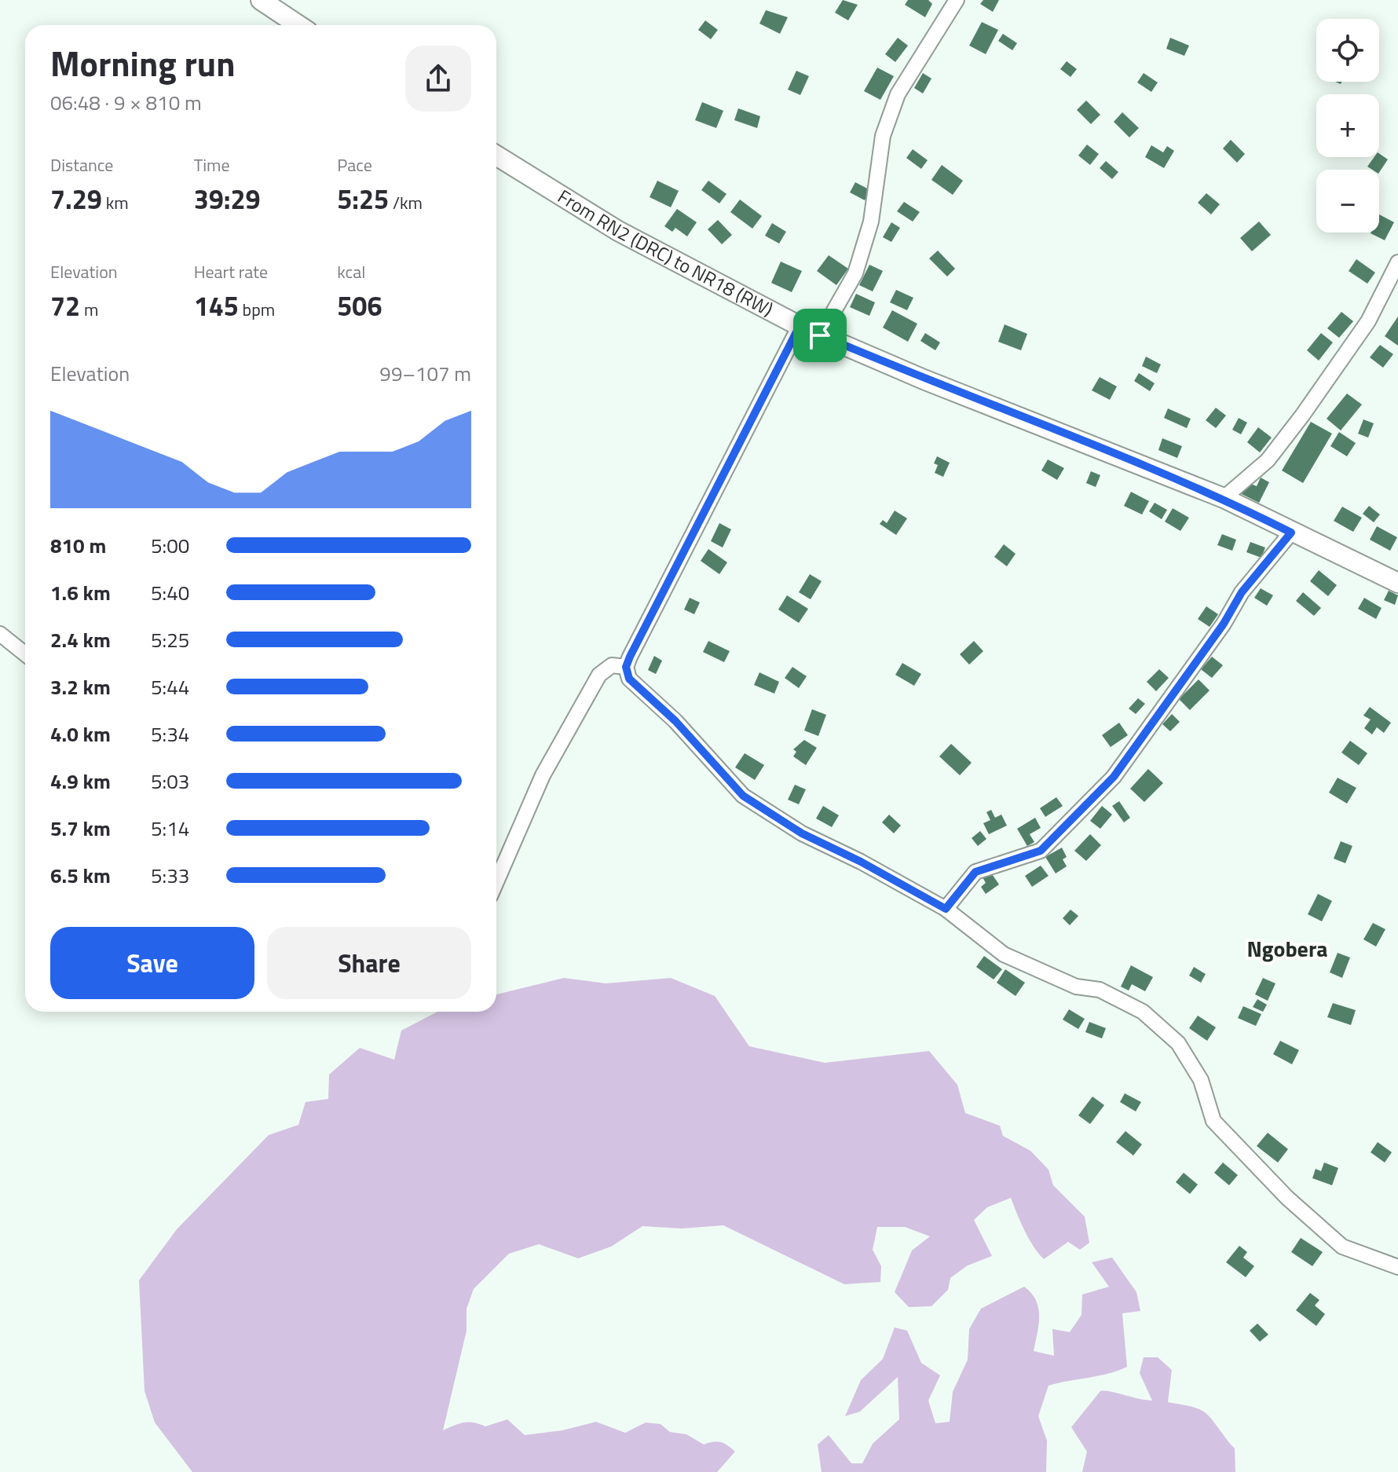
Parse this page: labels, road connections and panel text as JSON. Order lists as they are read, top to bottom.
{
  "streets": {
    "main road": ["From RN2 (DRC) to NR18 (RW)"]
  },
  "districts": ["Ngobera"],
  "page": {
    "map_buttons": ["+", "−"],
    "heading": ["Morning run", "06:48 · 9 × 810 m"],
    "stats": [
      ["Distance", "7.29 km"],
      ["Time", "39:29"],
      ["Pace", "5:25 /km"],
      ["Elevation", "72 m"],
      ["Heart rate", "145 bpm"],
      ["kcal", "506"]
    ],
    "chart": ["Elevation", "99–107 m"],
    "list": [
      {
        "name": "810 m",
        "note": "5:00"
      },
      {
        "name": "1.6 km",
        "note": "5:40"
      },
      {
        "name": "2.4 km",
        "note": "5:25"
      },
      {
        "name": "3.2 km",
        "note": "5:44"
      },
      {
        "name": "4.0 km",
        "note": "5:34"
      },
      {
        "name": "4.9 km",
        "note": "5:03"
      },
      {
        "name": "5.7 km",
        "note": "5:14"
      },
      {
        "name": "6.5 km",
        "note": "5:33"
      }
    ],
    "buttons": ["Save", "Share"]
  }
}
